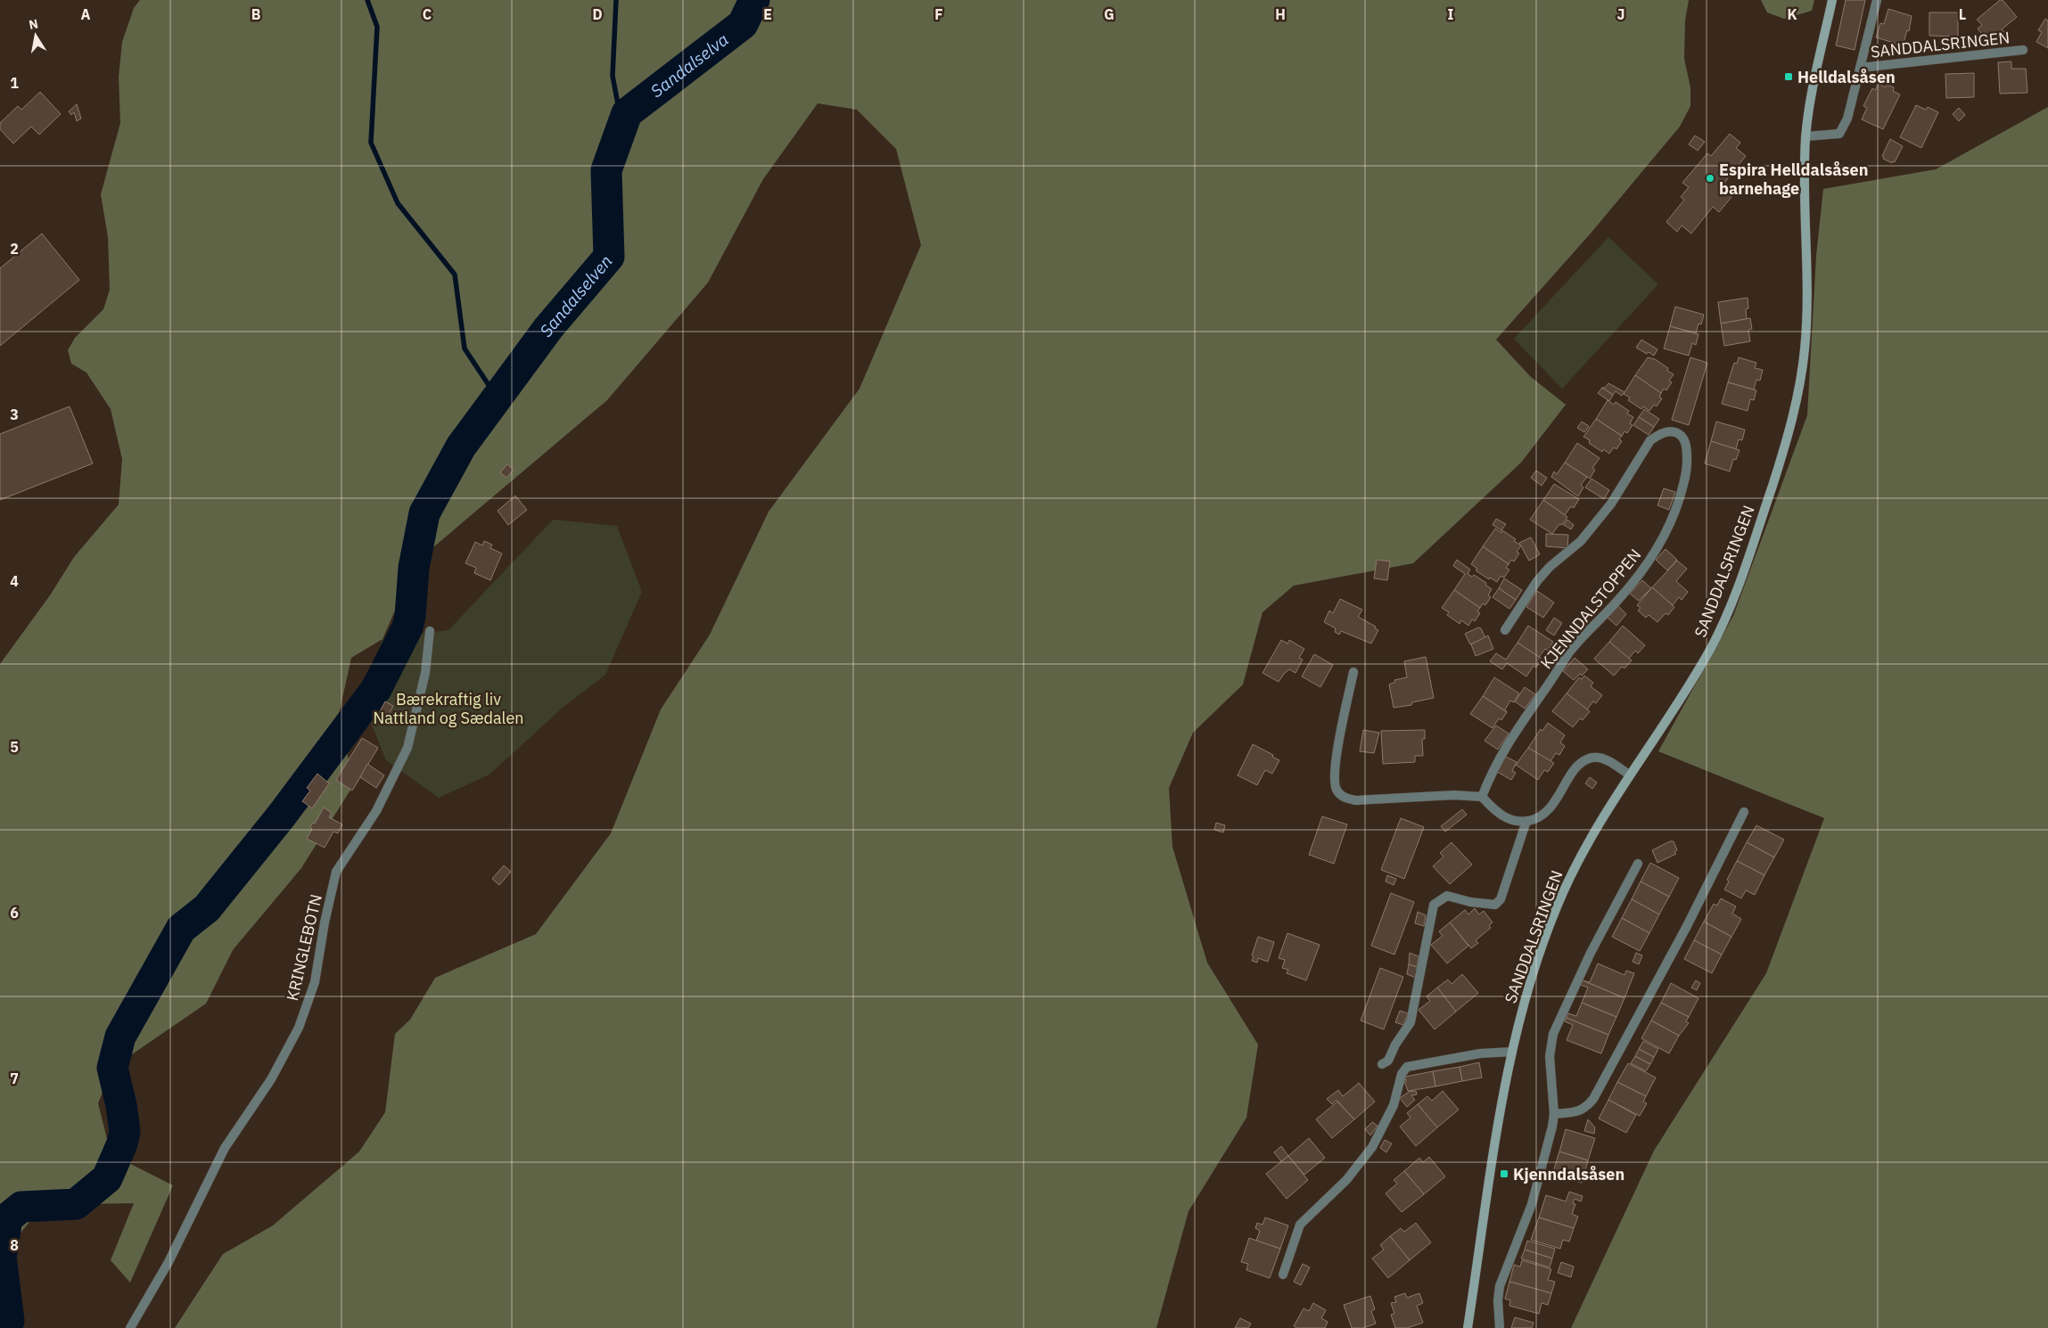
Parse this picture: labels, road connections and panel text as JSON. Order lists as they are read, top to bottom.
{
  "streets": {
    "main road": ["SANDDALSRINGEN"],
    "street": ["KJENNDALSTOPPEN", "KRINGLEBOTN"]
  },
  "water": ["Sandalselva", "Sandalselven"],
  "parks": ["Bærekraftig liv Nattland og Sædalen"],
  "places": {
    "transit": ["Helldalsåsen", "Kjenndalsåsen"],
    "other": ["Espira Helldalsåsen barnehage"]
  },
  "north": "top",
  "grid": {
    "columns": [
      "A",
      "B",
      "C",
      "D",
      "E",
      "F",
      "G",
      "H",
      "I",
      "J",
      "K",
      "L"
    ],
    "rows": [
      "1",
      "2",
      "3",
      "4",
      "5",
      "6",
      "7",
      "8"
    ]
  }
}
